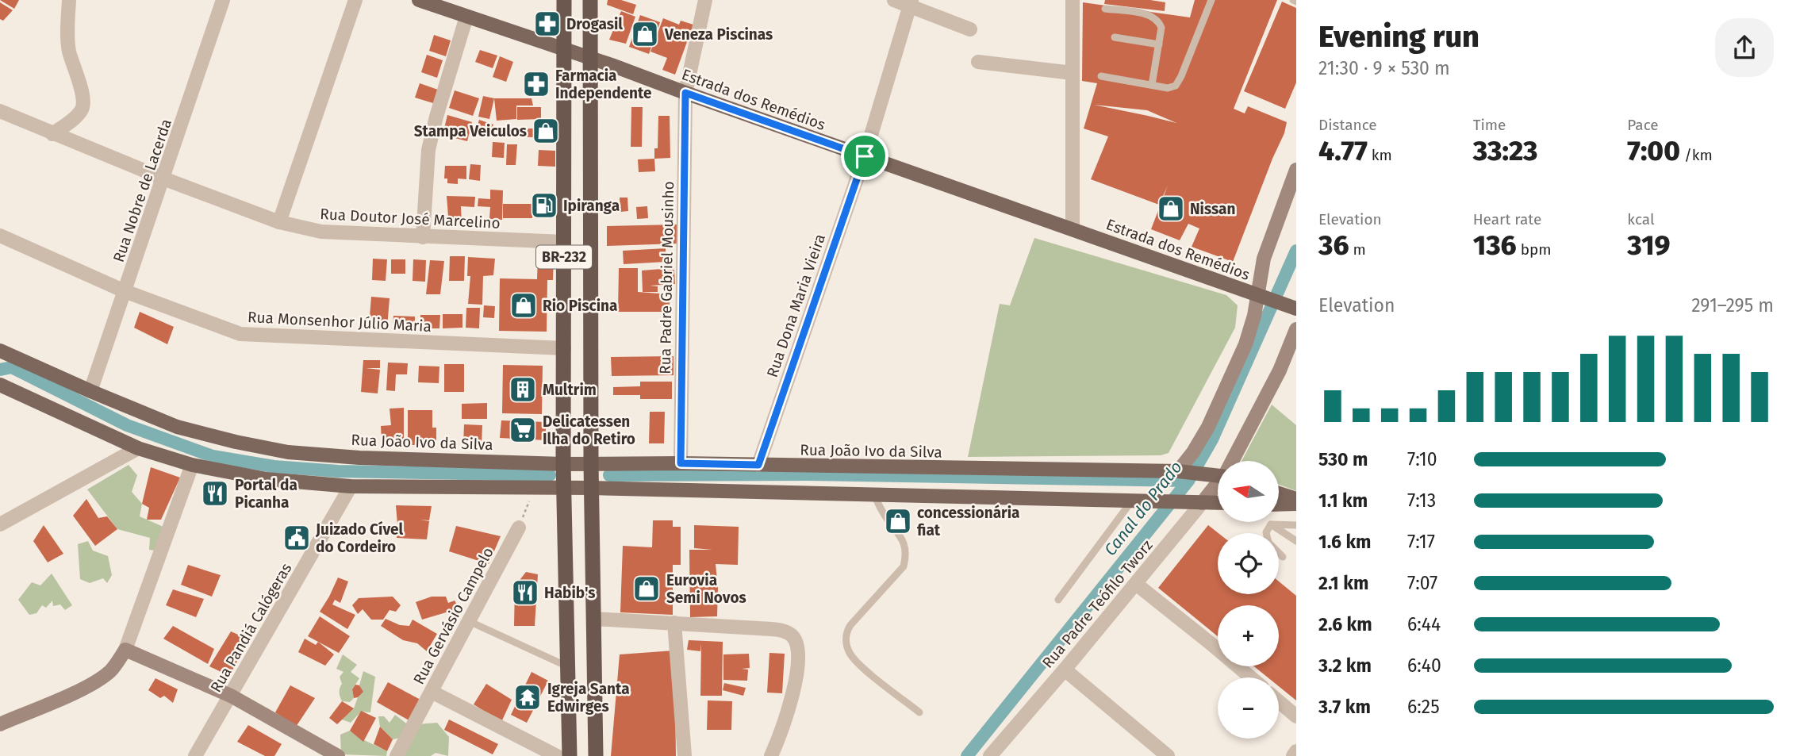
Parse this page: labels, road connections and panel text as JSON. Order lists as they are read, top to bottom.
{
  "streets": {
    "highway": ["BR-232"],
    "main road": ["Estrada dos Remédios", "Rua João Ivo da Silva", "Rua Padre Teófilo Tworz"],
    "street": [
      "Rua Nobre de Lacerda",
      "Rua Doutor José Marcelino",
      "Rua Padre Gabriel Mousinho",
      "Rua Dona Maria Vieira",
      "Rua Monsenhor Júlio Maria",
      "Rua Gervásio Campelo",
      "Rua Pandiá Calógeras"
    ]
  },
  "crossings": [
    ["Estrada dos Remédios", "BR-232"],
    ["Estrada dos Remédios", "Rua Padre Gabriel Mousinho"],
    ["Estrada dos Remédios", "Rua Dona Maria Vieira"],
    ["Rua Nobre de Lacerda", "Rua Doutor José Marcelino"],
    ["Rua Nobre de Lacerda", "Rua Monsenhor Júlio Maria"],
    ["Rua Nobre de Lacerda", "Rua João Ivo da Silva"],
    ["Rua Doutor José Marcelino", "BR-232"],
    ["BR-232", "Rua Monsenhor Júlio Maria"],
    ["BR-232", "Rua João Ivo da Silva"],
    ["Rua Padre Gabriel Mousinho", "Rua João Ivo da Silva"],
    ["Rua Dona Maria Vieira", "Rua João Ivo da Silva"]
  ],
  "water": ["Canal do Prado"],
  "places": {
    "pharmacy": ["Drogasil", "Farmacia Independente"],
    "shop": [
      "Veneza Piscinas",
      "Stampa Veiculos",
      "Nissan",
      "Rio Piscina",
      "concessionária fiat",
      "Eurovia Semi Novos"
    ],
    "fuel station": ["Ipiranga"],
    "building": ["Multrim"],
    "supermarket": ["Delicatessen Ilha do Retiro"],
    "restaurant": ["Portal da Picanha", "Habib's"],
    "public building": ["Juizado Cível do Cordeiro"],
    "temple": ["Igreja Santa Edwirges"]
  },
  "north": "left",
  "page": {
    "heading": ["Evening run", "21:30 · 9 × 530 m"],
    "stats": [
      ["Distance", "4.77 km"],
      ["Time", "33:23"],
      ["Pace", "7:00 /km"],
      ["Elevation", "36 m"],
      ["Heart rate", "136 bpm"],
      ["kcal", "319"]
    ],
    "chart": ["Elevation", "291–295 m"],
    "list": [
      {
        "name": "530 m",
        "note": "7:10"
      },
      {
        "name": "1.1 km",
        "note": "7:13"
      },
      {
        "name": "1.6 km",
        "note": "7:17"
      },
      {
        "name": "2.1 km",
        "note": "7:07"
      },
      {
        "name": "2.6 km",
        "note": "6:44"
      },
      {
        "name": "3.2 km",
        "note": "6:40"
      },
      {
        "name": "3.7 km",
        "note": "6:25"
      }
    ],
    "map_buttons": ["+", "−"]
  }
}
